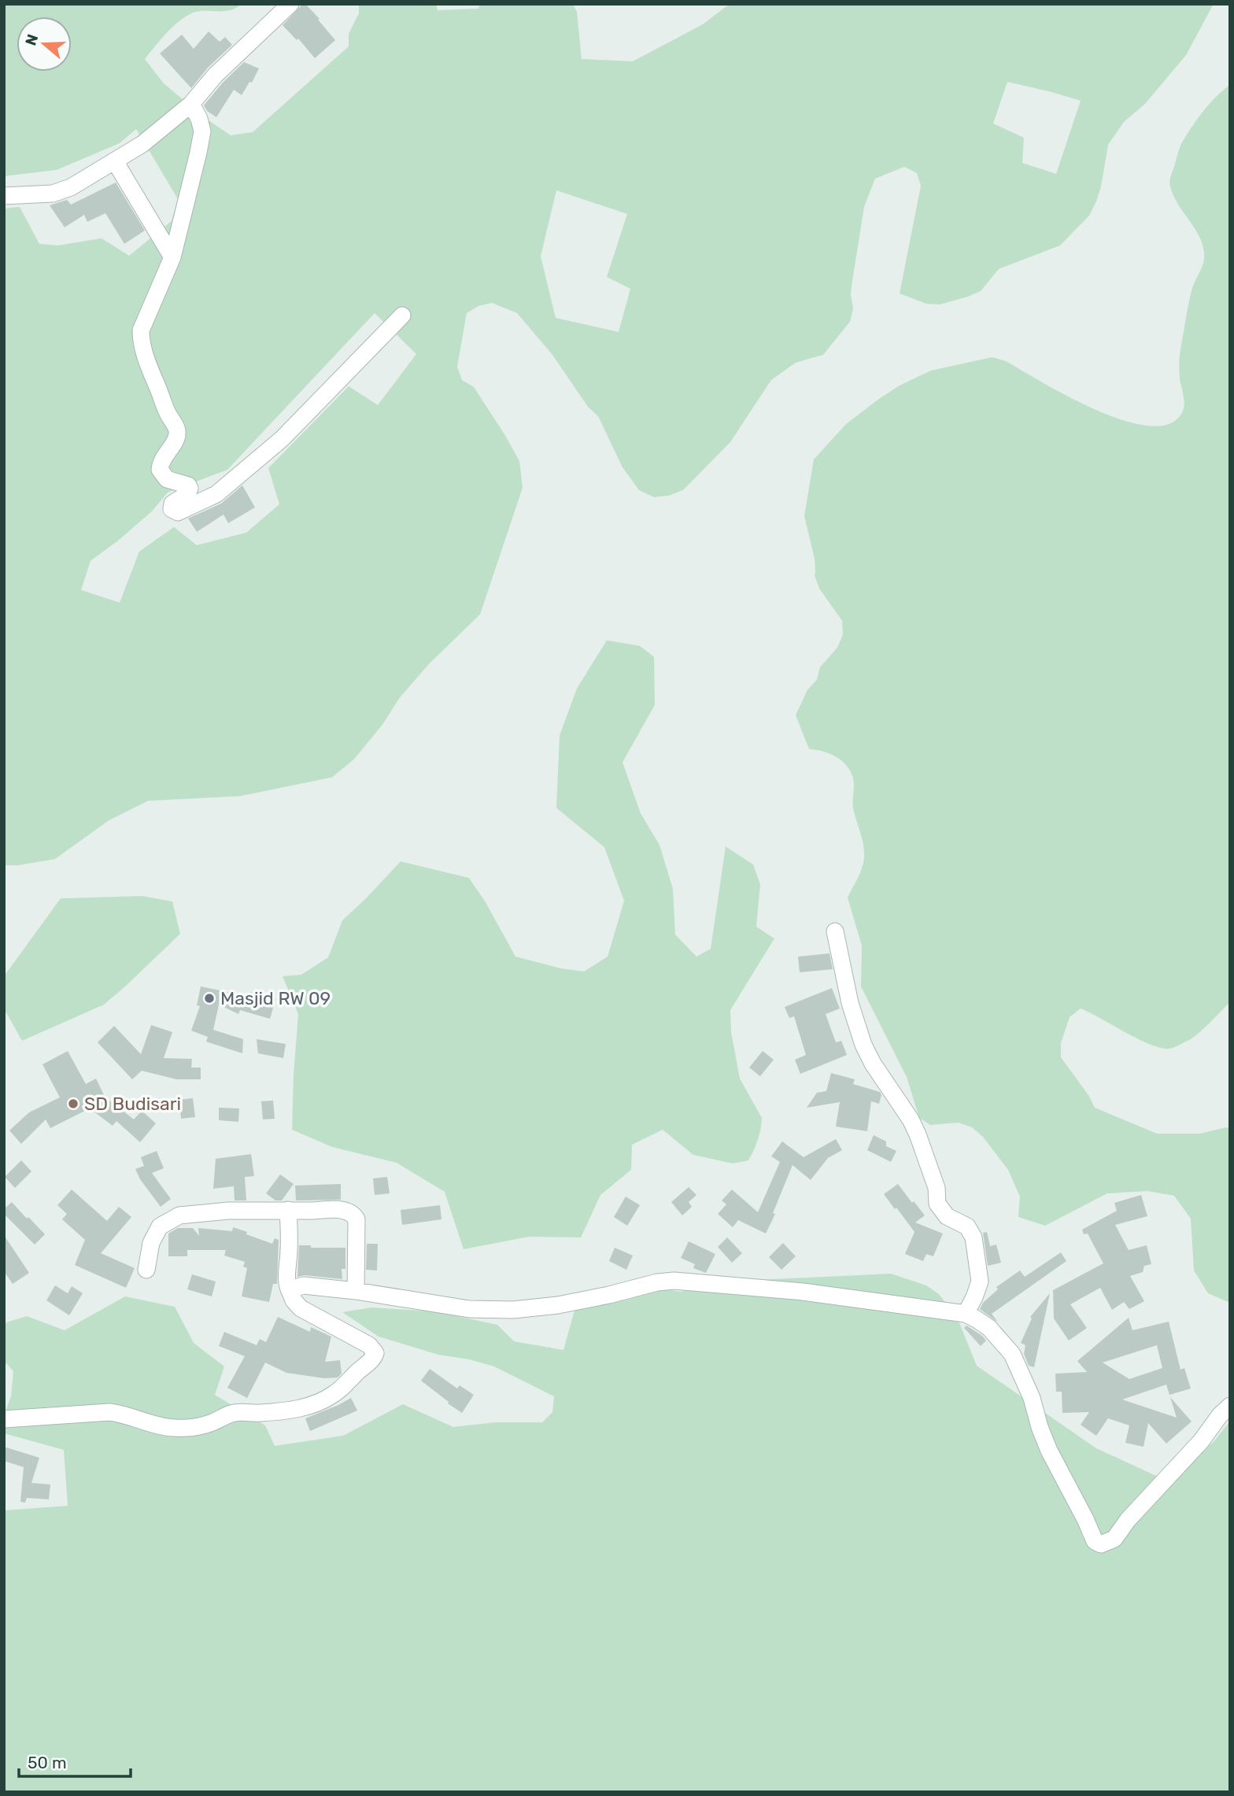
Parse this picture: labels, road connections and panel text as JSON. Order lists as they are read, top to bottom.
{
  "places": ["Masjid RW 09", "SD Budisari"],
  "scale_bar": "50 m",
  "north": "left"
}
